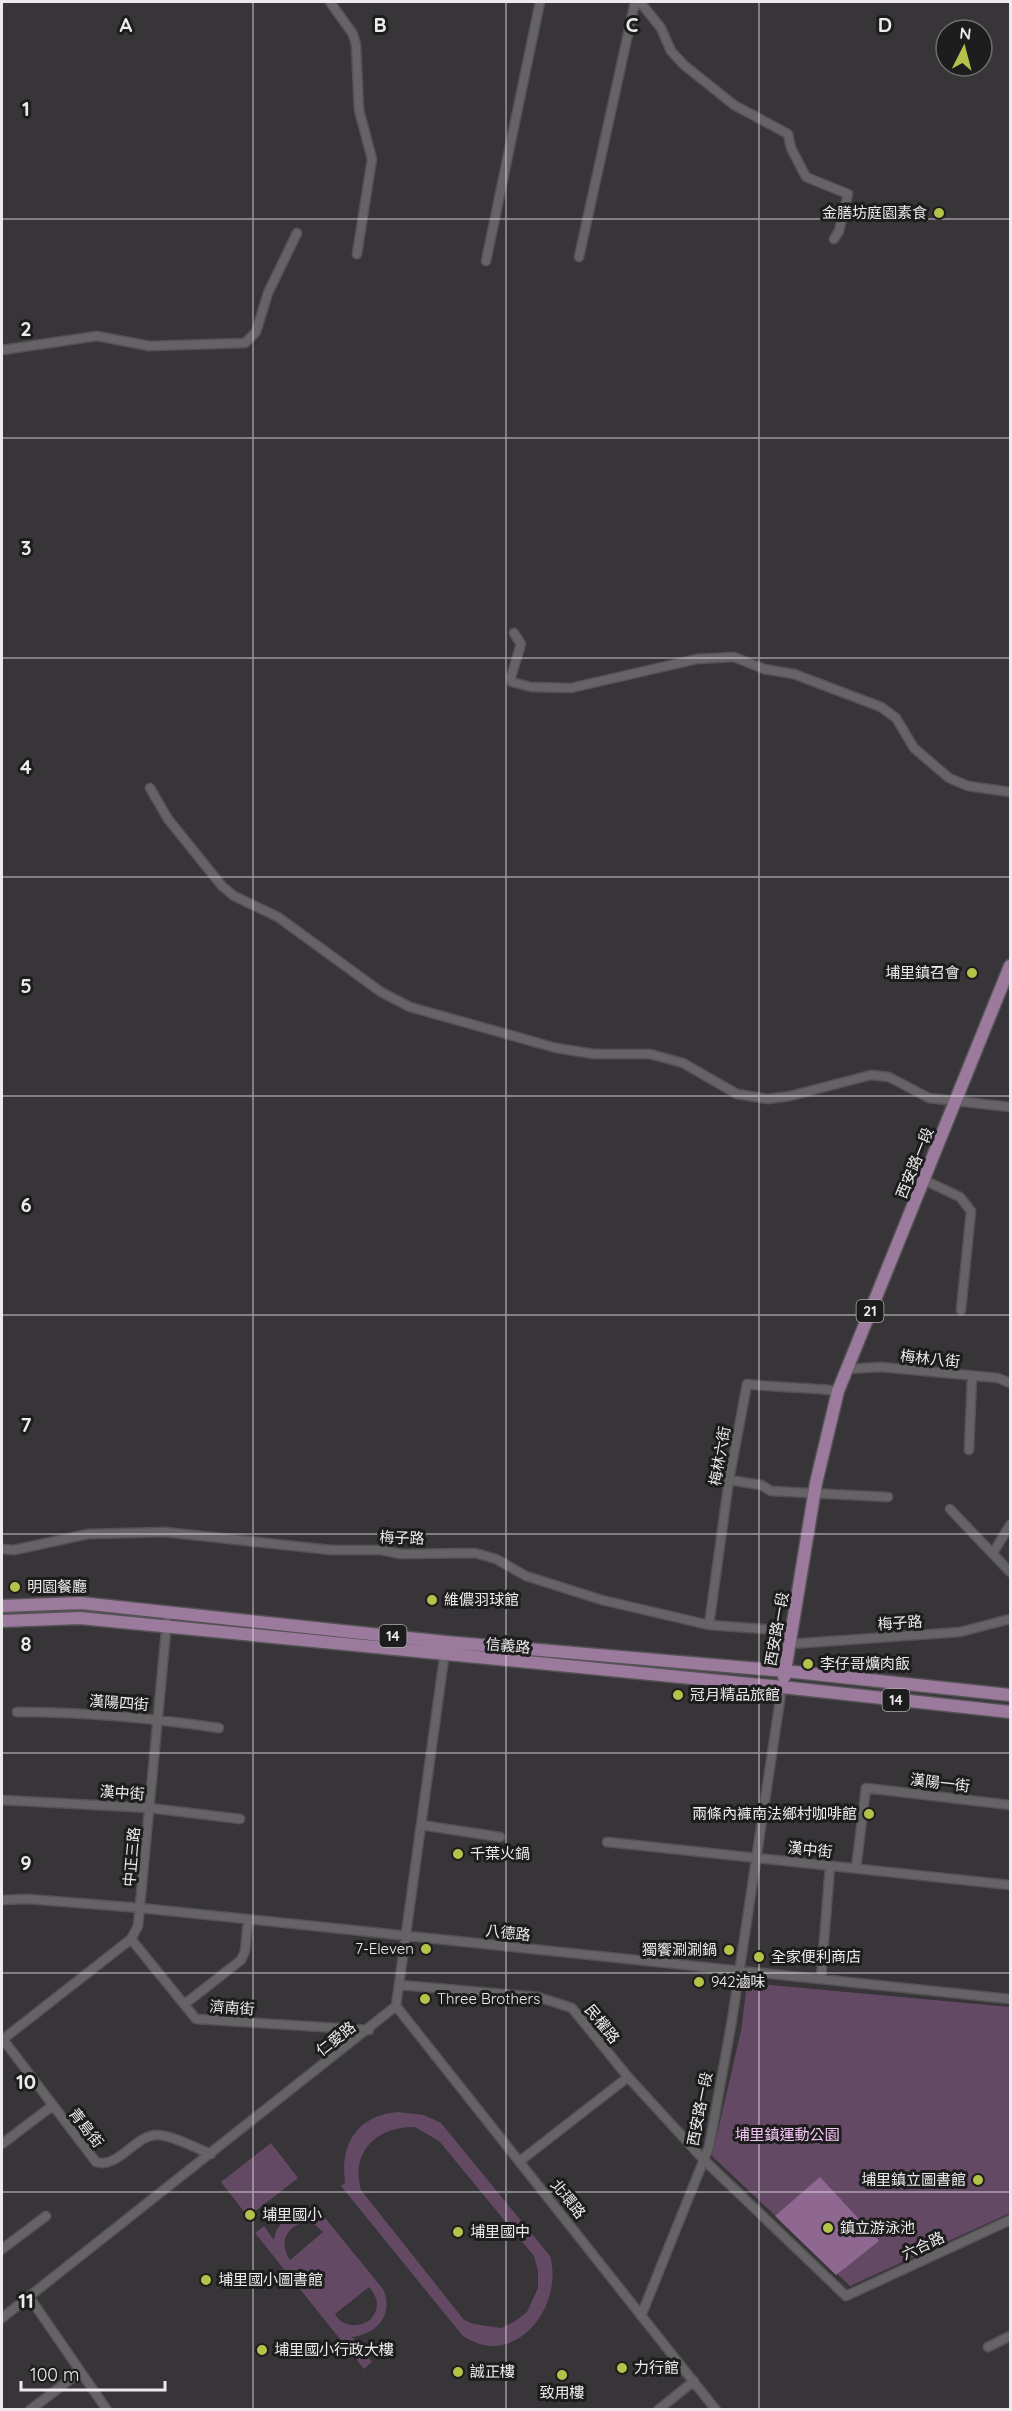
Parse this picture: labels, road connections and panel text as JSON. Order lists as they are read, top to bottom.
{
  "streets": {
    "main road": [
      "西安路一段",
      "21",
      "14",
      "信義路"
    ],
    "street": [
      "梅林八街",
      "梅林六街",
      "梅子路",
      "漢陽四街",
      "漢陽一街",
      "漢中街",
      "中正三路",
      "八德路",
      "濟南街",
      "民權路",
      "仁愛路",
      "青島街",
      "北環路",
      "六合路"
    ]
  },
  "crossings": [
    ["西安路一段", "梅林八街"],
    ["西安路一段", "梅林六街"],
    ["西安路一段", "梅子路"],
    ["西安路一段", "信義路"],
    ["西安路一段", "漢中街"],
    ["西安路一段", "八德路"],
    ["西安路一段", "民權路"],
    ["西安路一段", "北環路"],
    ["梅林六街", "梅子路"],
    ["信義路", "中正三路"],
    ["漢陽四街", "中正三路"],
    ["漢陽一街", "漢中街"],
    ["漢中街", "中正三路"],
    ["中正三路", "八德路"],
    ["中正三路", "濟南街"],
    ["濟南街", "仁愛路"],
    ["民權路", "六合路"],
    ["仁愛路", "青島街"],
    ["仁愛路", "北環路"]
  ],
  "parks": ["埔里鎮運動公園"],
  "places": [
    "金膳坊庭園素食",
    "埔里鎮召會",
    "明園餐廳",
    "維儂羽球館",
    "李仔哥爌肉飯",
    "冠月精品旅館",
    "兩條內褲南法鄉村咖啡館",
    "千葉火鍋",
    "7-Eleven",
    "獨饗涮涮鍋",
    "全家便利商店",
    "942滷味",
    "Three Brothers",
    "埔里鎮立圖書館",
    "埔里國小",
    "鎮立游泳池",
    "埔里國中",
    "埔里國小圖書館",
    "埔里國小行政大樓",
    "力行館",
    "誠正樓",
    "致用樓"
  ],
  "scale_bar": "100 m",
  "north": "top",
  "grid": {
    "columns": [
      "A",
      "B",
      "C",
      "D"
    ],
    "rows": [
      "1",
      "2",
      "3",
      "4",
      "5",
      "6",
      "7",
      "8",
      "9",
      "10",
      "11"
    ]
  }
}
